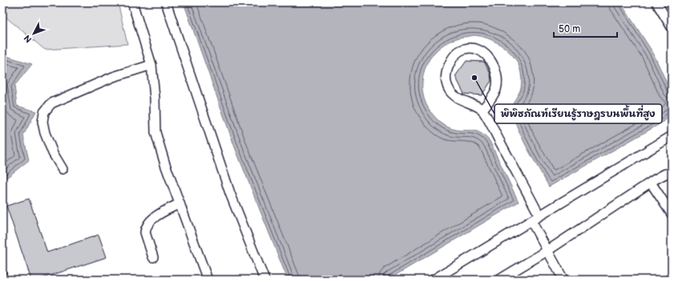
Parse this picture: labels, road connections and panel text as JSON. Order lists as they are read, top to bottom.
{
  "places": ["พิพิธภัณฑ์เรียนรู้ราษฎรบนพื้นที่สูง"],
  "scale_bar": "50 m",
  "north": "bottom left"
}
